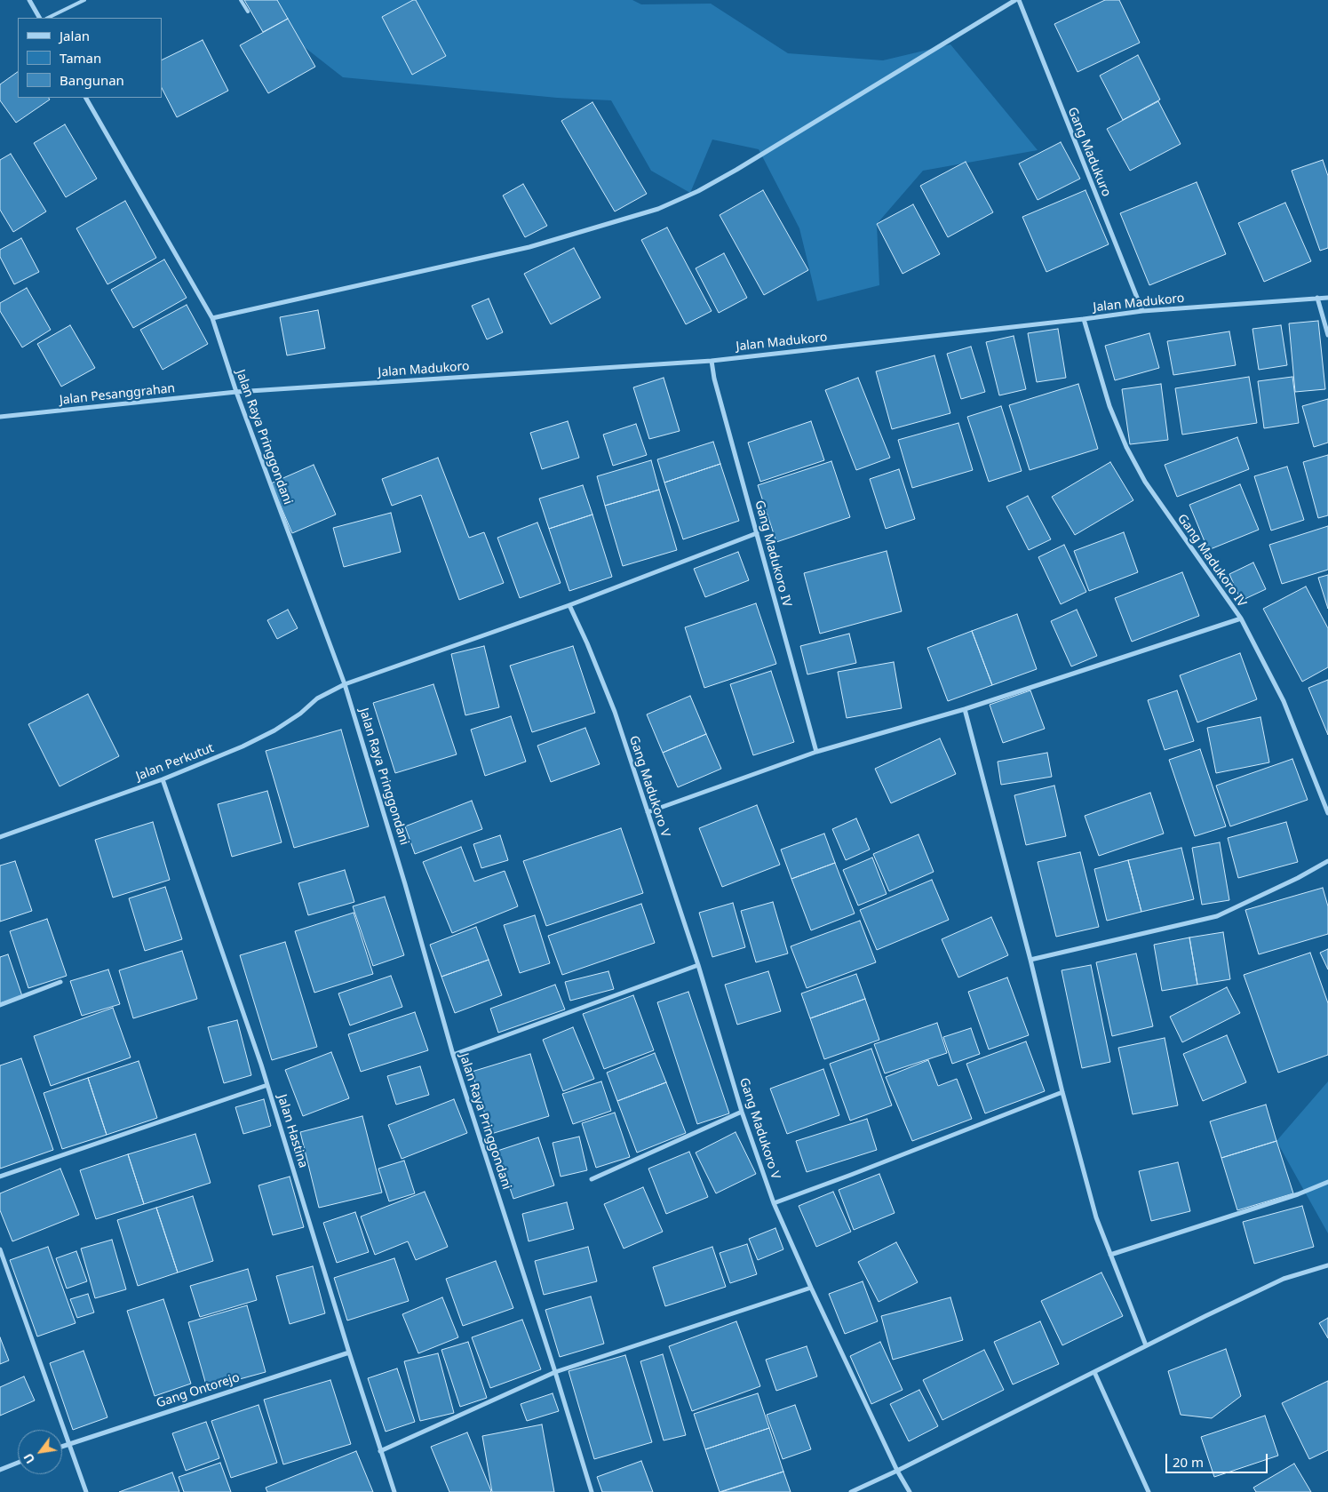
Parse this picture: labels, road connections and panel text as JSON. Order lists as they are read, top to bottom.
{
  "streets": {
    "street": [
      "Gang Madukuro",
      "Jalan Madukoro",
      "Jalan Pesanggrahan",
      "Jalan Raya Pringgondani",
      "Gang Madukoro IV",
      "Jalan Perkutut",
      "Gang Madukoro V",
      "Jalan Hastina",
      "Gang Ontorejo"
    ]
  },
  "crossings": [
    ["Gang Madukuro", "Jalan Madukoro"],
    ["Jalan Madukoro", "Jalan Pesanggrahan"],
    ["Jalan Madukoro", "Jalan Raya Pringgondani"],
    ["Jalan Madukoro", "Gang Madukoro IV"],
    ["Jalan Pesanggrahan", "Jalan Raya Pringgondani"],
    ["Jalan Raya Pringgondani", "Jalan Perkutut"],
    ["Jalan Perkutut", "Jalan Hastina"],
    ["Jalan Hastina", "Gang Ontorejo"]
  ],
  "legend": ["Jalan", "Taman", "Bangunan"],
  "scale_bar": "20 m",
  "north": "bottom left"
}
